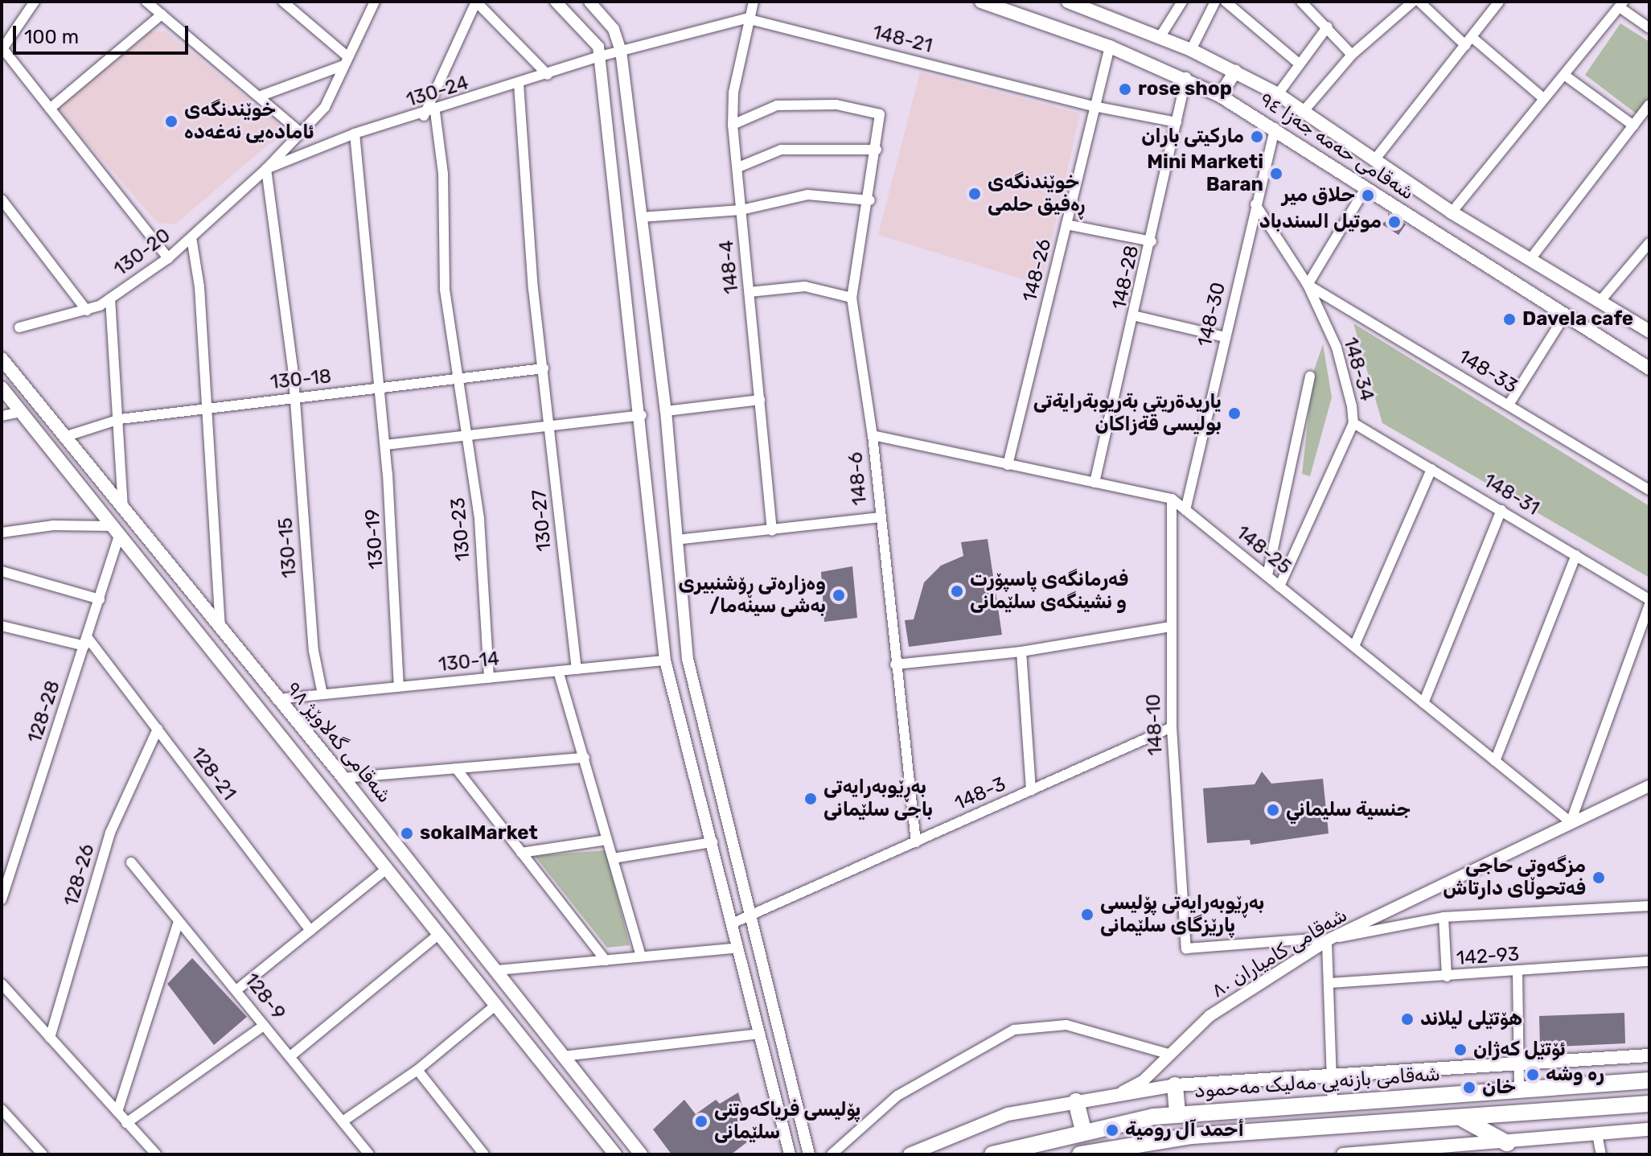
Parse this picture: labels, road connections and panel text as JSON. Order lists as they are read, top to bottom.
{
  "streets": {
    "highway": ["شەقامی بازنەیی مەلیک مەحمود"],
    "main road": ["شەقامی حەمە جەزا ٩٤", "شەقامی گەلاوێژ ٩٨"],
    "street": [
      "148-21",
      "130-24",
      "130-20",
      "148-4",
      "148-26",
      "148-28",
      "148-30",
      "148-34",
      "148-33",
      "130-18",
      "148-6",
      "148-31",
      "130-27",
      "130-23",
      "130-19",
      "130-15",
      "148-25",
      "130-14",
      "128-28",
      "148-10",
      "128-21",
      "148-3",
      "128-26",
      "شەقامی کامیاران ٨٠",
      "142-93",
      "128-9"
    ]
  },
  "crossings": [
    ["148-21", "130-24"],
    ["148-21", "148-4"],
    ["148-21", "148-26"],
    ["148-21", "148-28"],
    ["130-24", "130-20"],
    ["130-24", "130-27"],
    ["130-24", "130-23"],
    ["130-24", "130-19"],
    ["130-24", "130-15"],
    ["شەقامی حەمە جەزا ٩٤", "148-26"],
    ["شەقامی حەمە جەزا ٩٤", "148-28"],
    ["شەقامی حەمە جەزا ٩٤", "148-30"],
    ["130-20", "130-15"],
    ["148-4", "148-6"],
    ["148-26", "148-25"],
    ["148-28", "148-25"],
    ["148-30", "148-34"],
    ["148-30", "148-25"],
    ["148-34", "148-33"],
    ["148-34", "148-31"],
    ["148-34", "148-25"],
    ["130-18", "130-27"],
    ["130-18", "130-23"],
    ["130-18", "130-19"],
    ["130-18", "130-15"],
    ["130-18", "شەقامی گەلاوێژ ٩٨"],
    ["148-6", "148-25"],
    ["148-6", "148-3"],
    ["130-27", "130-14"],
    ["130-23", "130-14"],
    ["130-19", "130-14"],
    ["130-15", "130-14"],
    ["148-25", "148-10"],
    ["148-25", "شەقامی کامیاران ٨٠"],
    ["130-14", "شەقامی گەلاوێژ ٩٨"],
    ["128-28", "شەقامی گەلاوێژ ٩٨"],
    ["128-28", "128-21"],
    ["148-10", "148-3"],
    ["148-10", "شەقامی کامیاران ٨٠"],
    ["128-21", "128-26"]
  ],
  "places": [
    "rose shop",
    "خوێندنگەی ئامادەیی نەغەدە",
    "ماركيتى باران",
    "Mini Marketi Baran",
    "خوێندنگەی ڕەفیق حلمی",
    "حلاق میر",
    "موتيل السندباد",
    "Davela cafe",
    "ياريدةريتى بةريوبةرايةتى بوليسى قةزاكان",
    "فەرمانگەی پاسپۆرت و نشینگەی سلێمانی",
    "وە‌زارە‌تی ڕۆشنبیری /بە‌شی سینە‌ما",
    "بەڕێوبەرایەتی باجی سلێمانی",
    "جنسية سليماني",
    "sokalMarket",
    "مزگەوتی حاجی فەتحوڵای دارتاش",
    "بەڕێوبەرایەتی پۆلیسی پارێزگای سلێمانی",
    "هۆتێلی لیلاند",
    "ئۆتێل کەژان",
    "ره وشه",
    "خان",
    "پۆلیسی فریاکەوتنی سلێمانی",
    "أحمد آل رومية"
  ],
  "scale_bar": "100 m"
}
